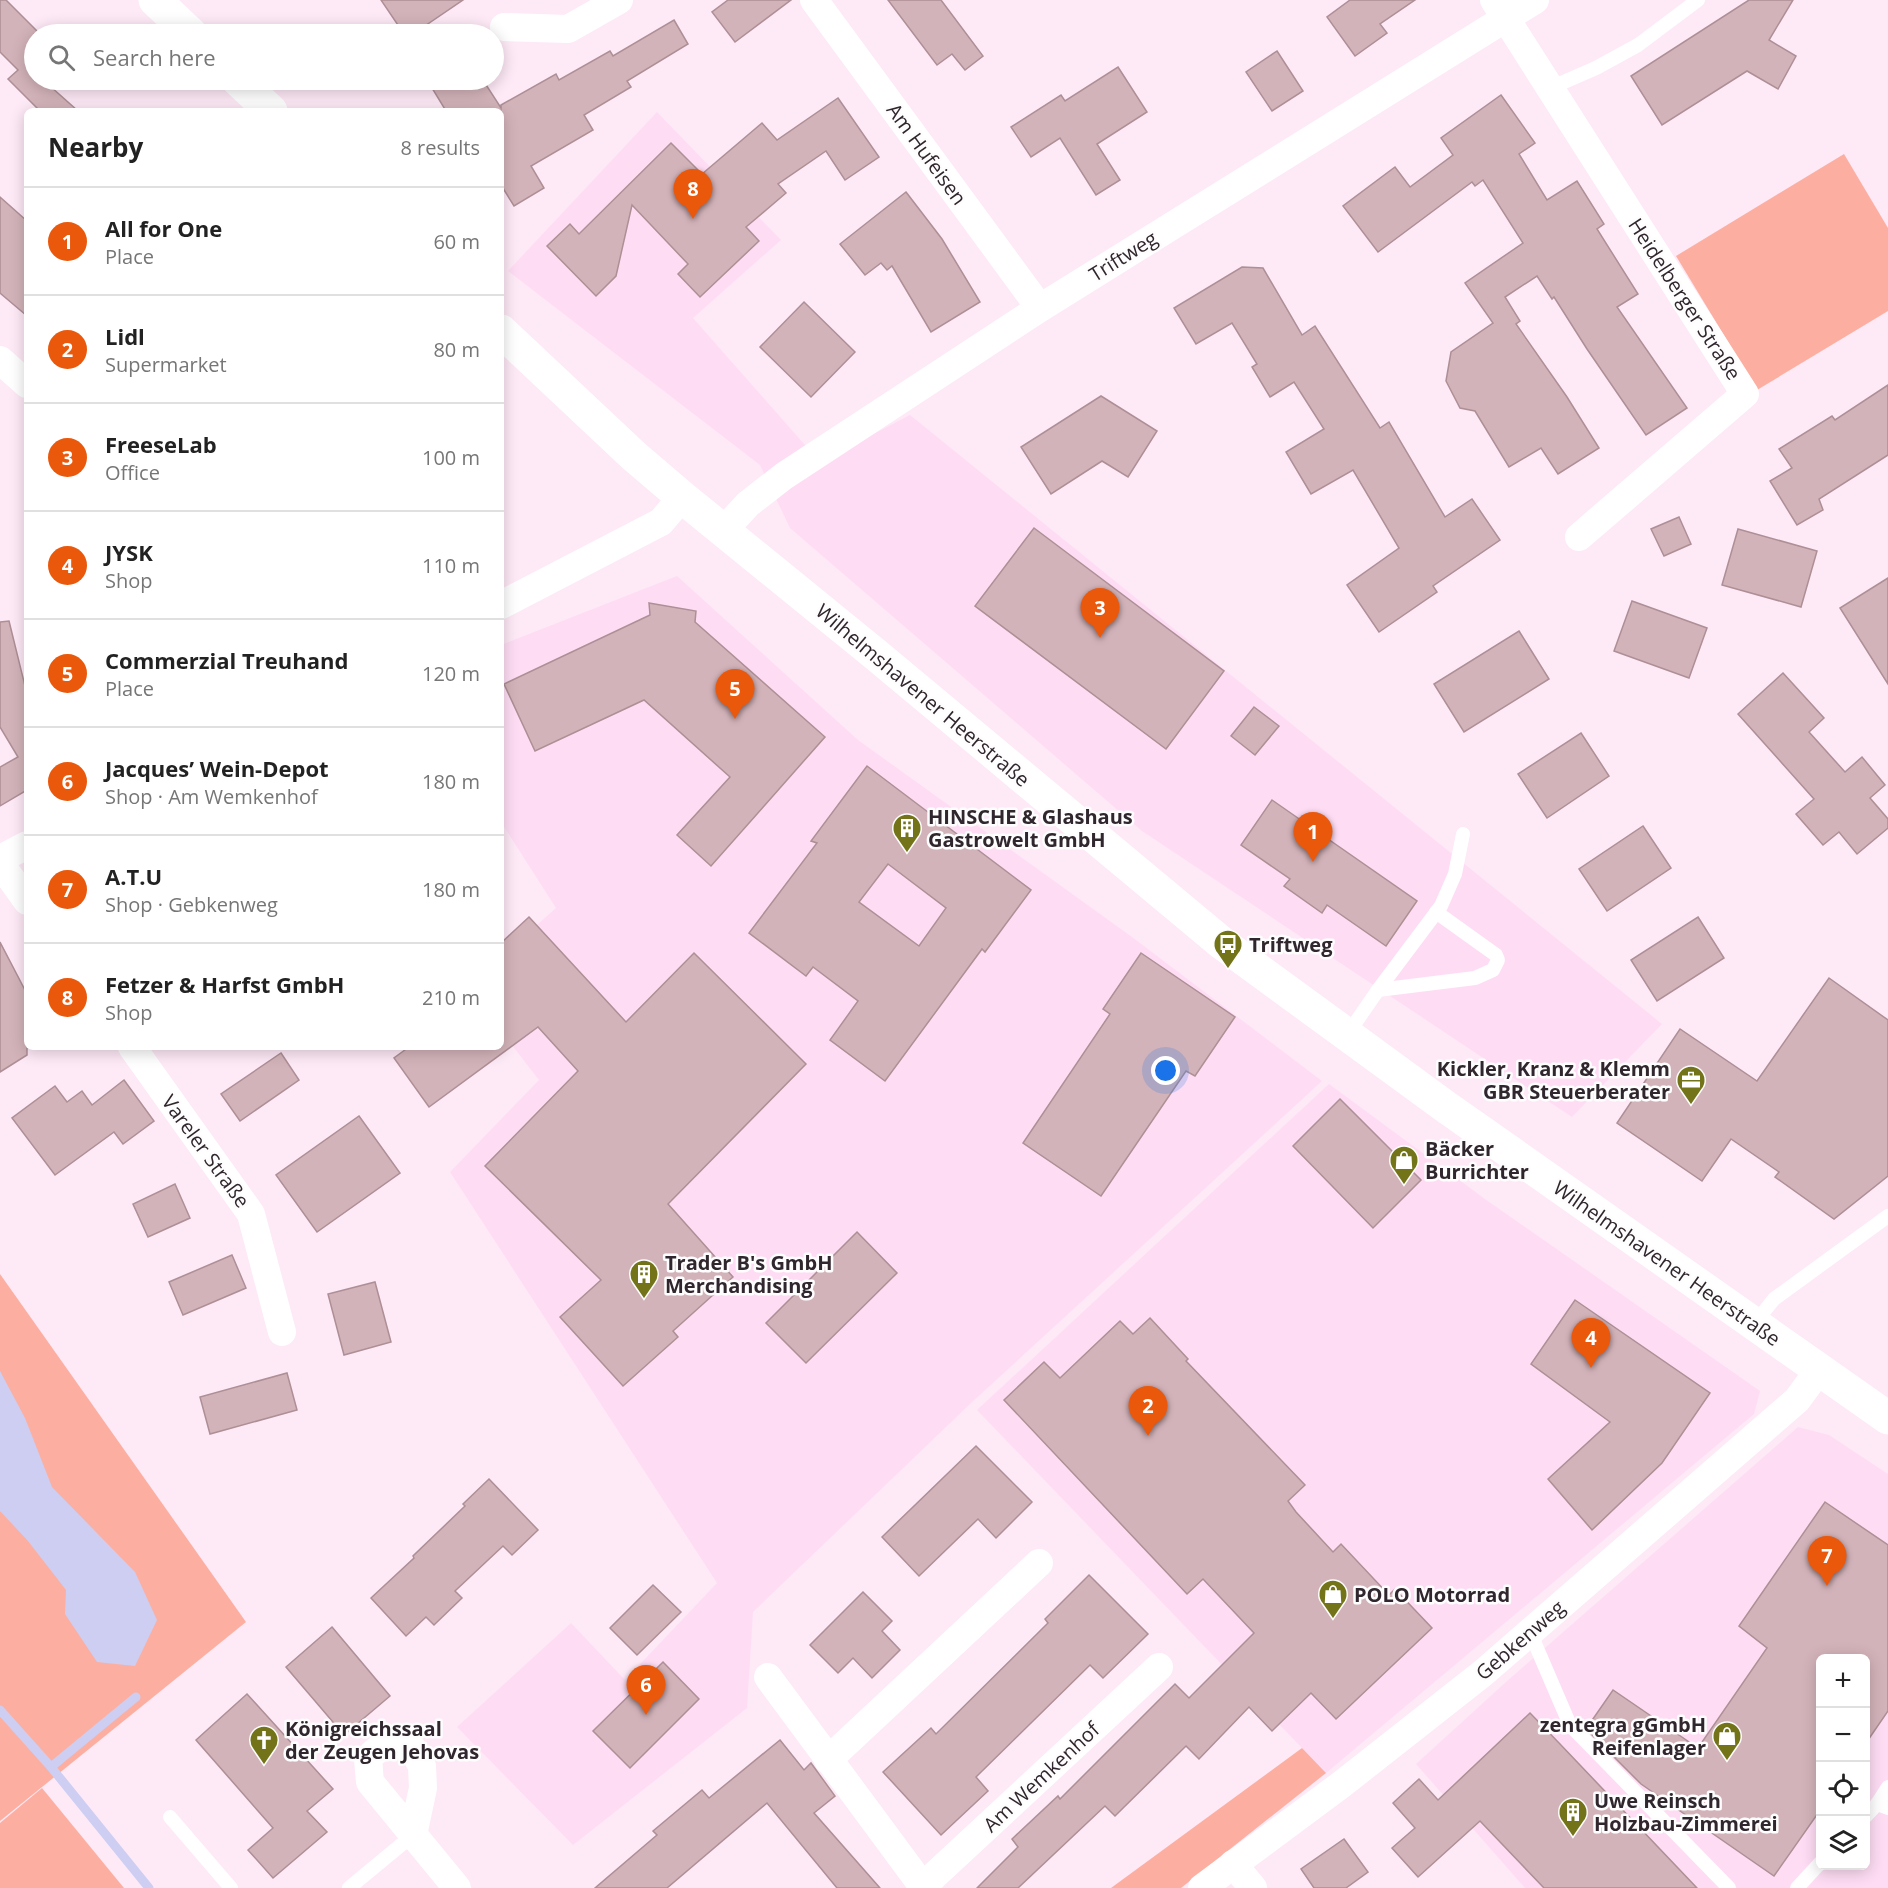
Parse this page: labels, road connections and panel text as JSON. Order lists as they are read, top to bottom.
{
  "streets": {
    "street": [
      "Am Hufeisen",
      "Triftweg",
      "Heidelberger Straße",
      "Wilhelmshavener Heerstraße",
      "Vareler Straße",
      "Gebkenweg",
      "Am Wemkenhof"
    ]
  },
  "crossings": [
    ["Am Hufeisen", "Triftweg"],
    ["Triftweg", "Heidelberger Straße"],
    ["Triftweg", "Wilhelmshavener Heerstraße"],
    ["Wilhelmshavener Heerstraße", "Gebkenweg"]
  ],
  "places": {
    "building": ["HINSCHE & Glashaus Gastrowelt GmbH", "Trader B's GmbH Merchandising", "Uwe Reinsch Holzbau-Zimmerei"],
    "bus stop": ["Triftweg"],
    "office": ["Kickler, Kranz & Klemm GBR Steuerberater"],
    "shop": ["Bäcker Burrichter", "POLO Motorrad", "zentegra gGmbH Reifenlager"],
    "church": ["Königreichssaal der Zeugen Jehovas"]
  },
  "page": {
    "search": "Search here",
    "heading": ["Nearby", "8 results"],
    "pins": [
      "8",
      "3",
      "5",
      "1",
      "4",
      "2",
      "7",
      "6"
    ],
    "list": [
      {
        "mark": "1",
        "name": "All for One",
        "note": "Place",
        "value": "60 m"
      },
      {
        "mark": "2",
        "name": "Lidl",
        "note": "Supermarket",
        "value": "80 m"
      },
      {
        "mark": "3",
        "name": "FreeseLab",
        "note": "Office",
        "value": "100 m"
      },
      {
        "mark": "4",
        "name": "JYSK",
        "note": "Shop",
        "value": "110 m"
      },
      {
        "mark": "5",
        "name": "Commerzial Treuhand",
        "note": "Place",
        "value": "120 m"
      },
      {
        "mark": "6",
        "name": "Jacques’ Wein-Depot",
        "note": "Shop · Am Wemkenhof",
        "value": "180 m"
      },
      {
        "mark": "7",
        "name": "A.T.U",
        "note": "Shop · Gebkenweg",
        "value": "180 m"
      },
      {
        "mark": "8",
        "name": "Fetzer & Harfst GmbH",
        "note": "Shop",
        "value": "210 m"
      }
    ],
    "map_buttons": ["+", "−"]
  }
}
